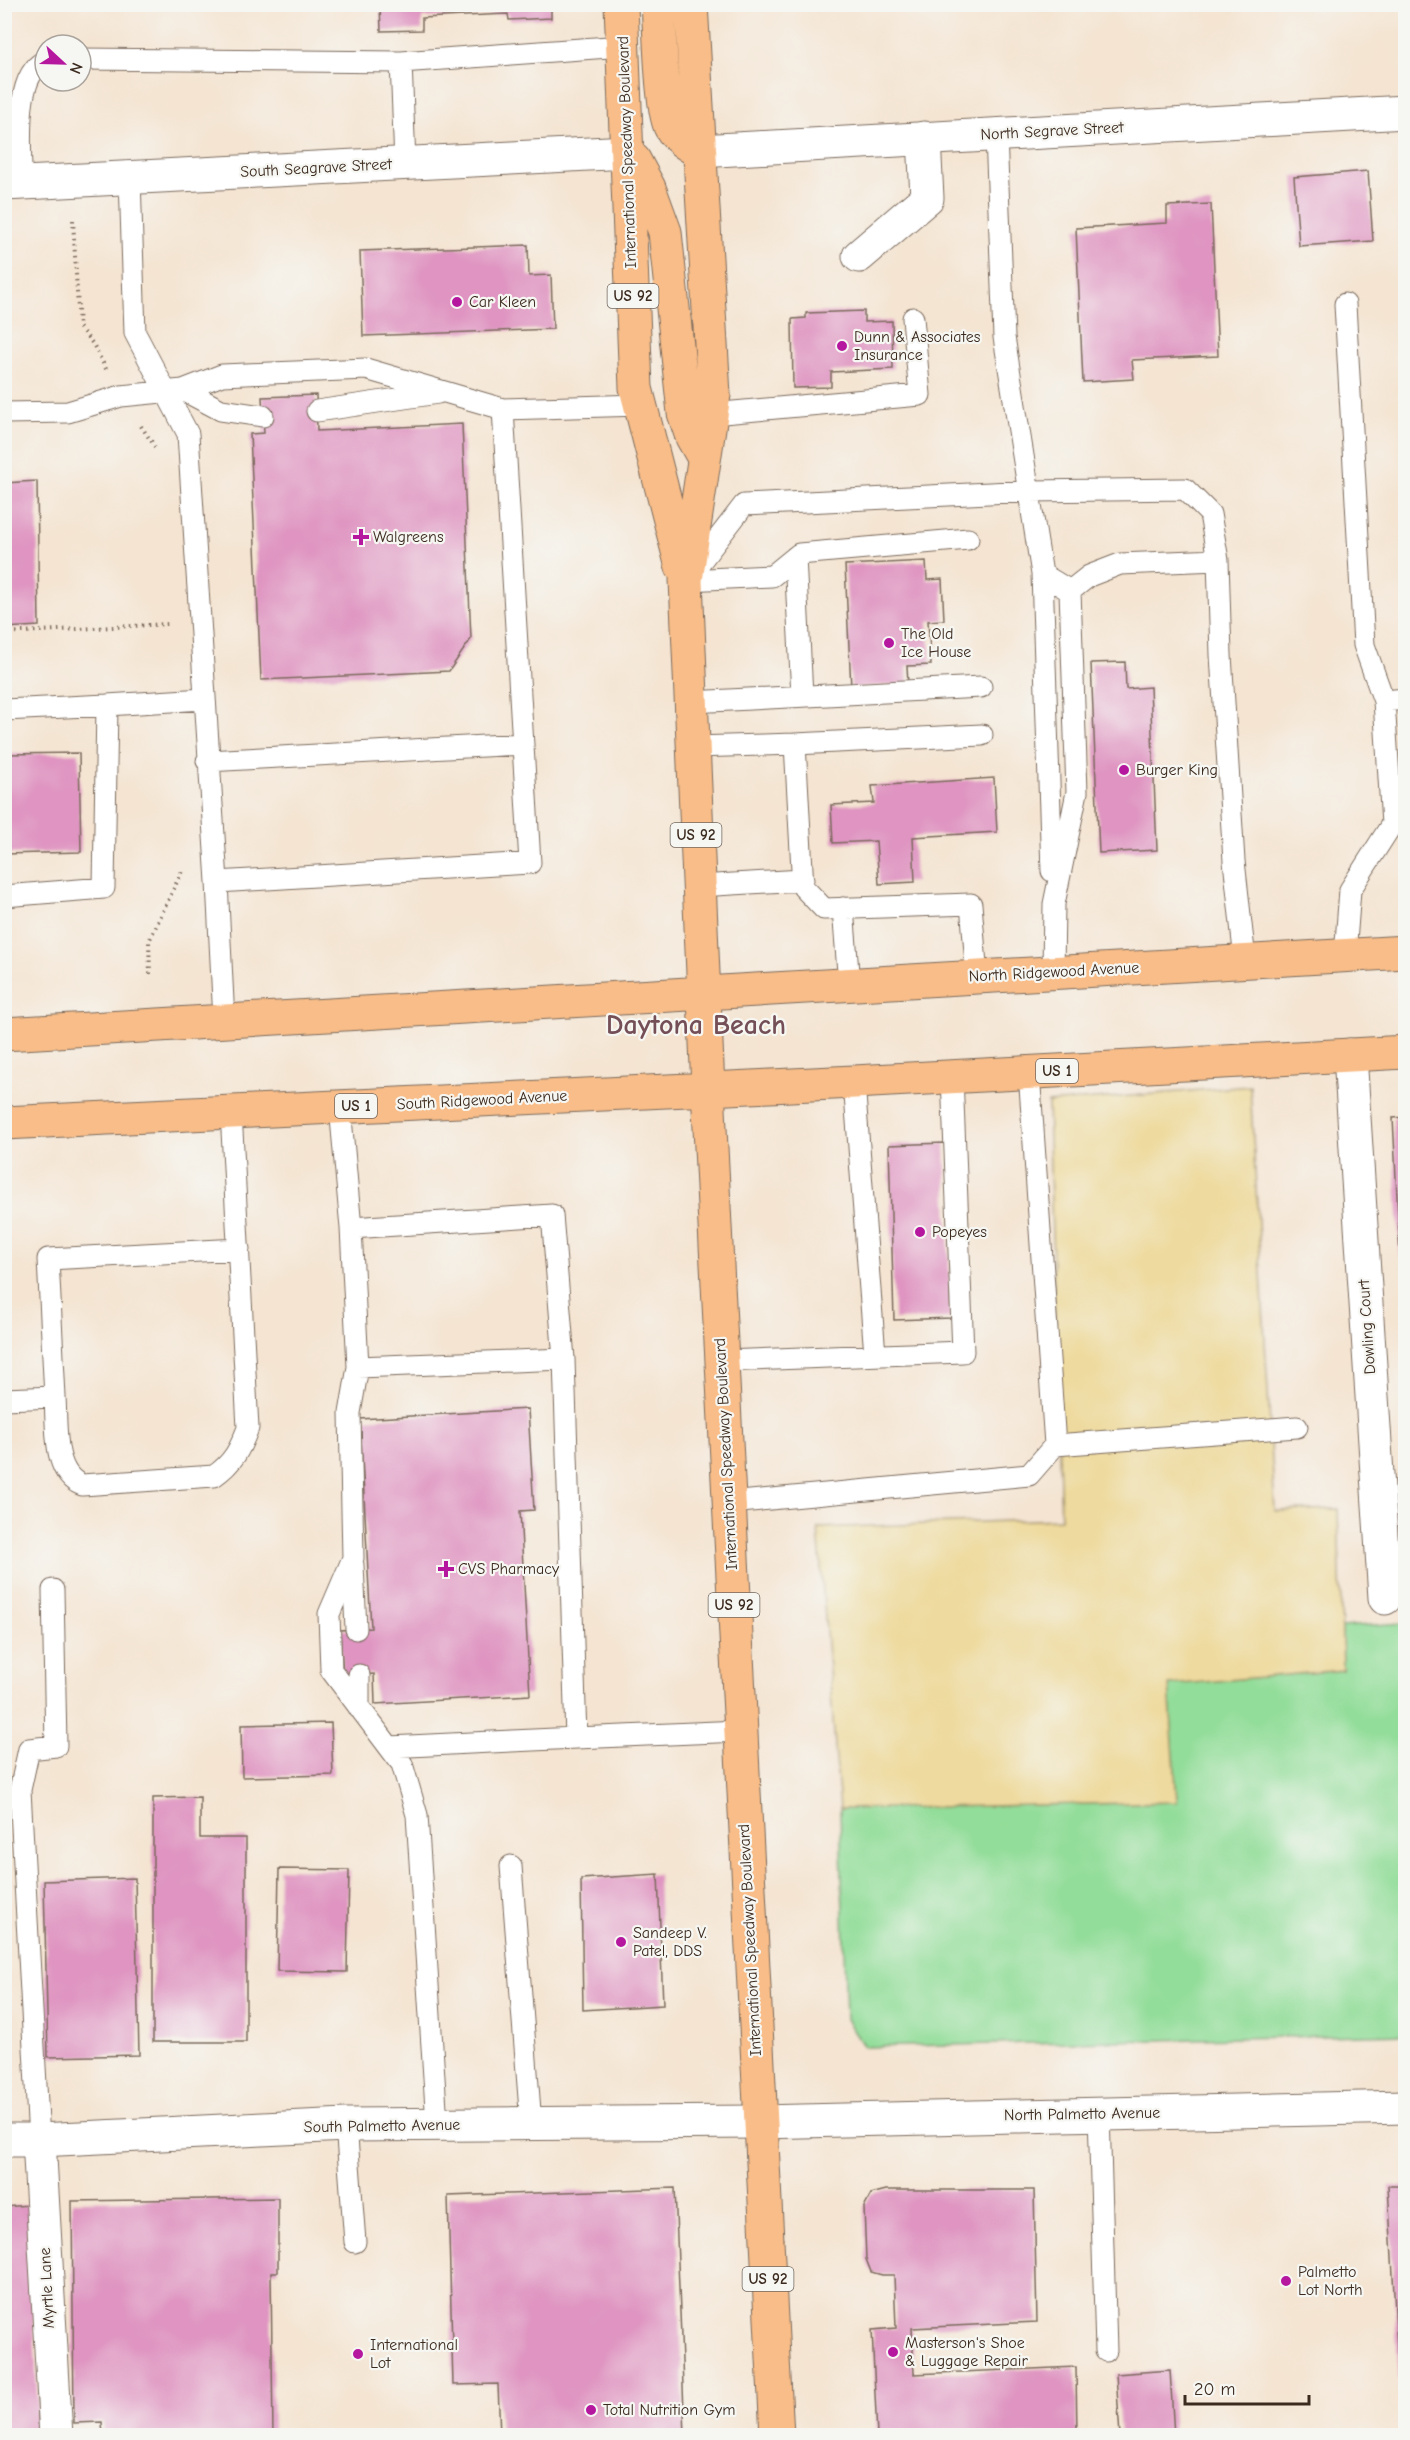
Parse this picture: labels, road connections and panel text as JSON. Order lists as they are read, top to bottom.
{
  "streets": {
    "main road": [
      "International Speedway Boulevard",
      "US 92",
      "North Ridgewood Avenue",
      "US 1",
      "South Ridgewood Avenue"
    ],
    "street": [
      "North Segrave Street",
      "South Seagrave Street",
      "Dowling Court",
      "North Palmetto Avenue",
      "South Palmetto Avenue",
      "Myrtle Lane"
    ]
  },
  "crossings": [
    ["North Segrave Street", "International Speedway Boulevard"],
    ["International Speedway Boulevard", "South Seagrave Street"],
    ["International Speedway Boulevard", "North Ridgewood Avenue"],
    ["International Speedway Boulevard", "US 1"],
    ["International Speedway Boulevard", "South Ridgewood Avenue"],
    ["International Speedway Boulevard", "North Palmetto Avenue"],
    ["International Speedway Boulevard", "South Palmetto Avenue"],
    ["US 1", "South Ridgewood Avenue"],
    ["US 1", "Dowling Court"],
    ["North Palmetto Avenue", "South Palmetto Avenue"],
    ["South Palmetto Avenue", "Myrtle Lane"]
  ],
  "districts": ["Daytona Beach"],
  "places": {
    "other": [
      "Car Kleen",
      "Dunn & Associates Insurance",
      "The Old Ice House",
      "Burger King",
      "Popeyes",
      "Sandeep V. Patel, DDS",
      "Palmetto Lot North",
      "Masterson's Shoe & Luggage Repair",
      "International Lot",
      "Total Nutrition Gym"
    ],
    "health": ["Walgreens", "CVS Pharmacy"]
  },
  "scale_bar": "20 m",
  "north": "right"
}
